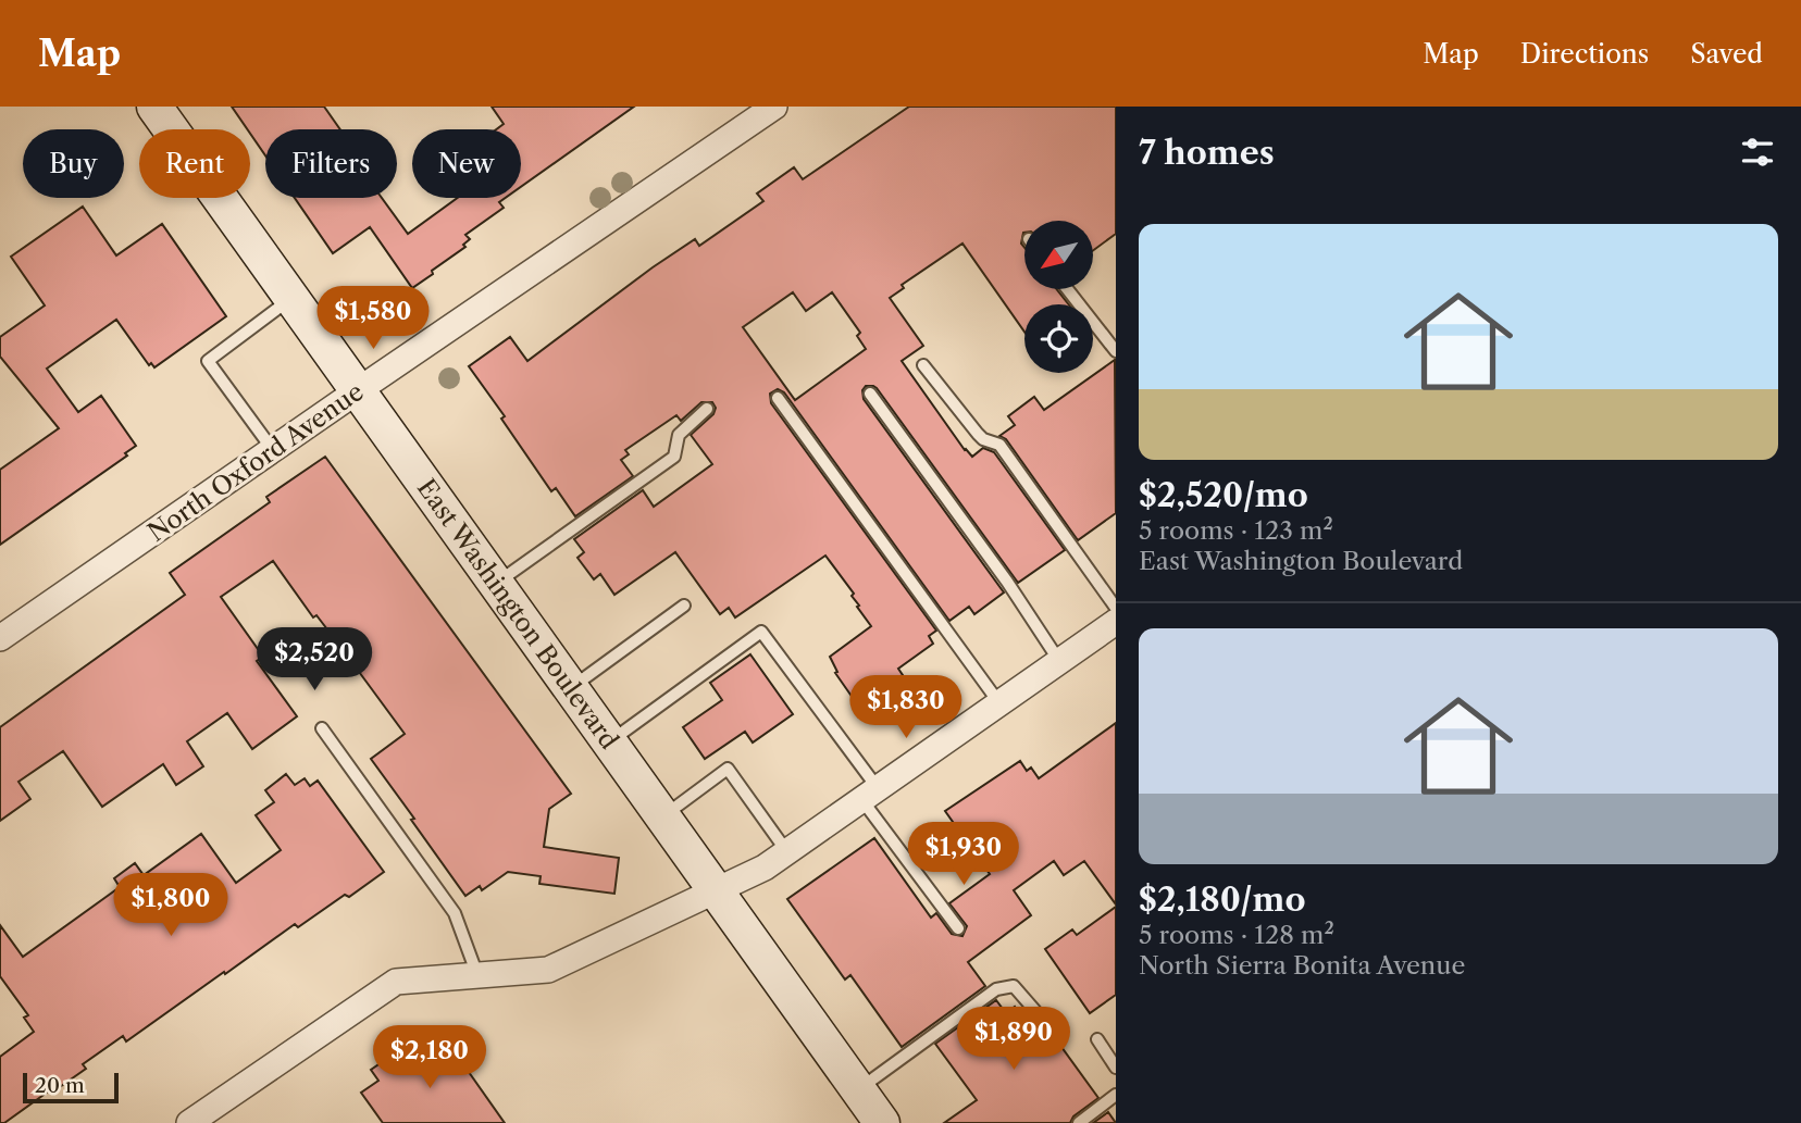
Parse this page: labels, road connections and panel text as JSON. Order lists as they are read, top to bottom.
{
  "streets": {
    "main road": ["East Washington Boulevard"],
    "street": ["North Oxford Avenue"]
  },
  "crossings": [
    ["North Oxford Avenue", "East Washington Boulevard"]
  ],
  "scale_bar": "20 m",
  "north": "bottom left",
  "page": {
    "header": "Map",
    "nav": ["Map", "Directions", "Saved"],
    "heading": "7 homes",
    "chip": [
      "Buy",
      "Rent",
      "Filters",
      "New"
    ],
    "list": [
      {
        "name": "$2,520/mo",
        "note": "5 rooms · 123 m² · East Washington Boulevard"
      },
      {
        "name": "$2,180/mo",
        "note": "5 rooms · 128 m² · North Sierra Bonita Avenue"
      }
    ],
    "price": [
      "$1,580",
      "$2,520",
      "$1,830",
      "$1,930",
      "$1,800",
      "$1,890",
      "$2,180"
    ],
    "scale": "20 m"
  }
}
